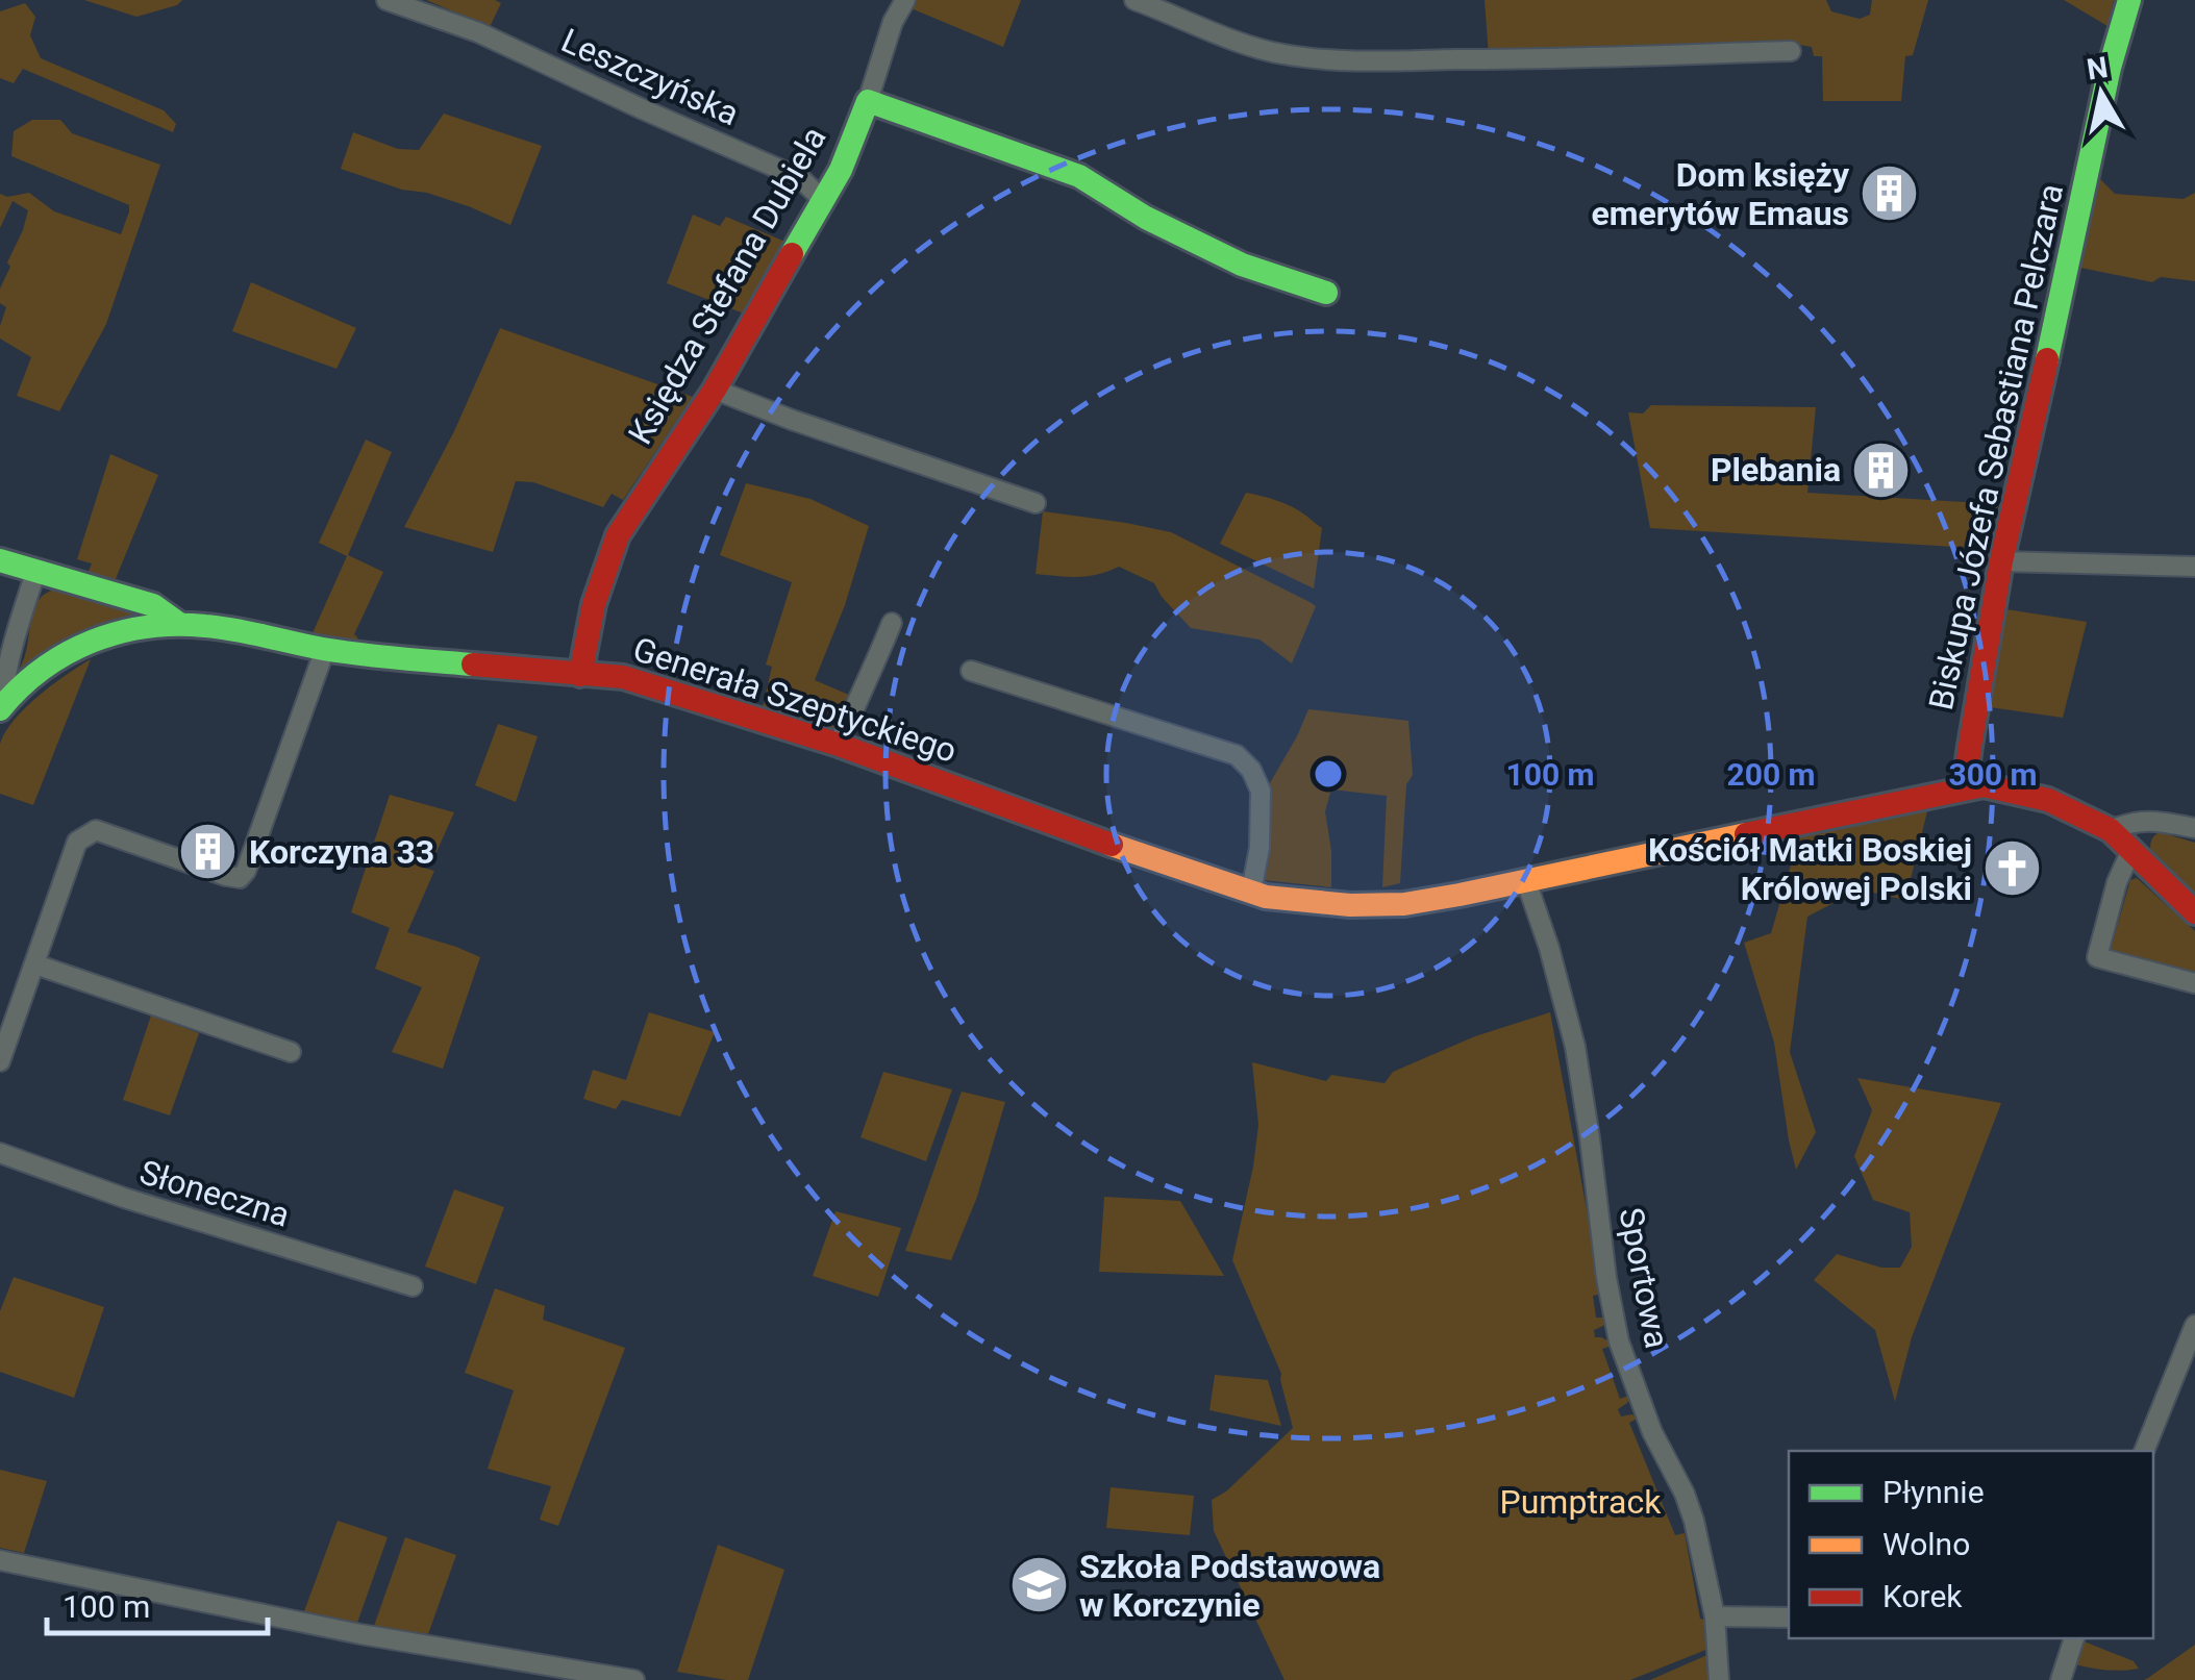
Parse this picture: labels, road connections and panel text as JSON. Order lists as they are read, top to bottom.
{
  "streets": {
    "main road": ["Księdza Stefana Dubiela", "Biskupa Józefa Sebastiana Pelczara", "Generała Szeptyckiego"],
    "street": ["Leszczyńska", "Słoneczna", "Sportowa"]
  },
  "crossings": [
    ["Leszczyńska", "Księdza Stefana Dubiela"],
    ["Księdza Stefana Dubiela", "Generała Szeptyckiego"],
    ["Biskupa Józefa Sebastiana Pelczara", "Generała Szeptyckiego"],
    ["Generała Szeptyckiego", "Sportowa"]
  ],
  "parks": ["Pumptrack"],
  "places": {
    "building": ["Dom księży emerytów Emaus", "Plebania", "Korczyna 33"],
    "church": ["Kościół Matki Boskiej Królowej Polski"],
    "school or university": ["Szkoła Podstawowa w Korczynie"]
  },
  "legend": ["Płynnie", "Wolno", "Korek"],
  "scale_bar": "100 m",
  "north": "top",
  "rings": ["100 m", "200 m", "300 m"]
}
